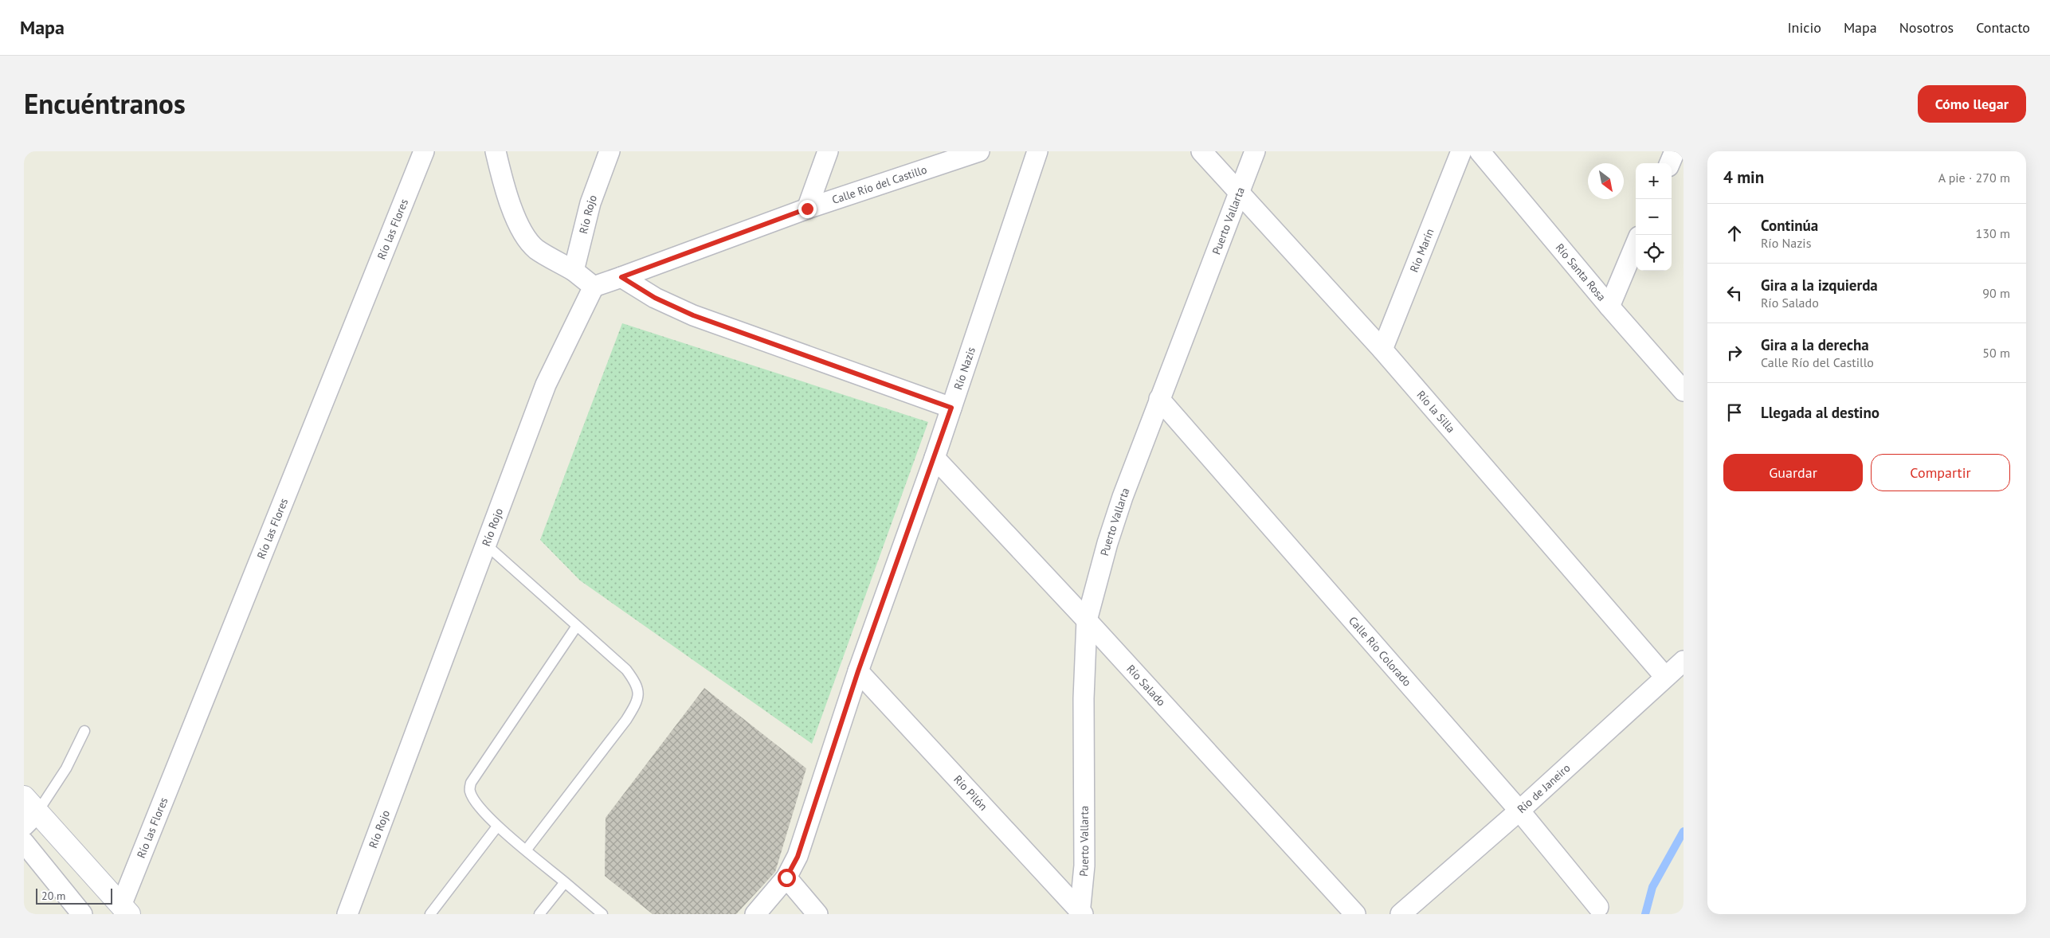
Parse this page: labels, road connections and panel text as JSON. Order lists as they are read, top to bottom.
{
  "streets": {
    "street": [
      "Calle Río del Castillo",
      "Río Rojo",
      "Puerto Vallarta",
      "Río las Flores",
      "Río Marín",
      "Río Santa Rosa",
      "Río Nazis",
      "Río la Silla",
      "Calle Río Colorado",
      "Río Salado",
      "Río de Janeiro",
      "Río Pilón"
    ]
  },
  "crossings": [
    ["Puerto Vallarta", "Río la Silla"],
    ["Puerto Vallarta", "Calle Río Colorado"],
    ["Puerto Vallarta", "Río Salado"],
    ["Puerto Vallarta", "Río Pilón"],
    ["Río Marín", "Río la Silla"],
    ["Río Nazis", "Río Salado"],
    ["Río Nazis", "Río Pilón"],
    ["Río la Silla", "Río de Janeiro"],
    ["Calle Río Colorado", "Río de Janeiro"]
  ],
  "scale_bar": "20 m",
  "north": "bottom right",
  "page": {
    "header": "Mapa",
    "nav": [
      "Inicio",
      "Mapa",
      "Nosotros",
      "Contacto"
    ],
    "title": "Encuéntranos",
    "buttons": [
      "Cómo llegar",
      ["Guardar", "Compartir"]
    ],
    "heading": ["4 min", "A pie · 270 m"],
    "map_buttons": ["+", "−"],
    "list": [
      ["Continúa", "Río Nazis", "130 m"],
      ["Gira a la izquierda", "Río Salado", "90 m"],
      ["Gira a la derecha", "Calle Río del Castillo", "50 m"],
      "Llegada al destino"
    ],
    "scale": "20 m"
  }
}
